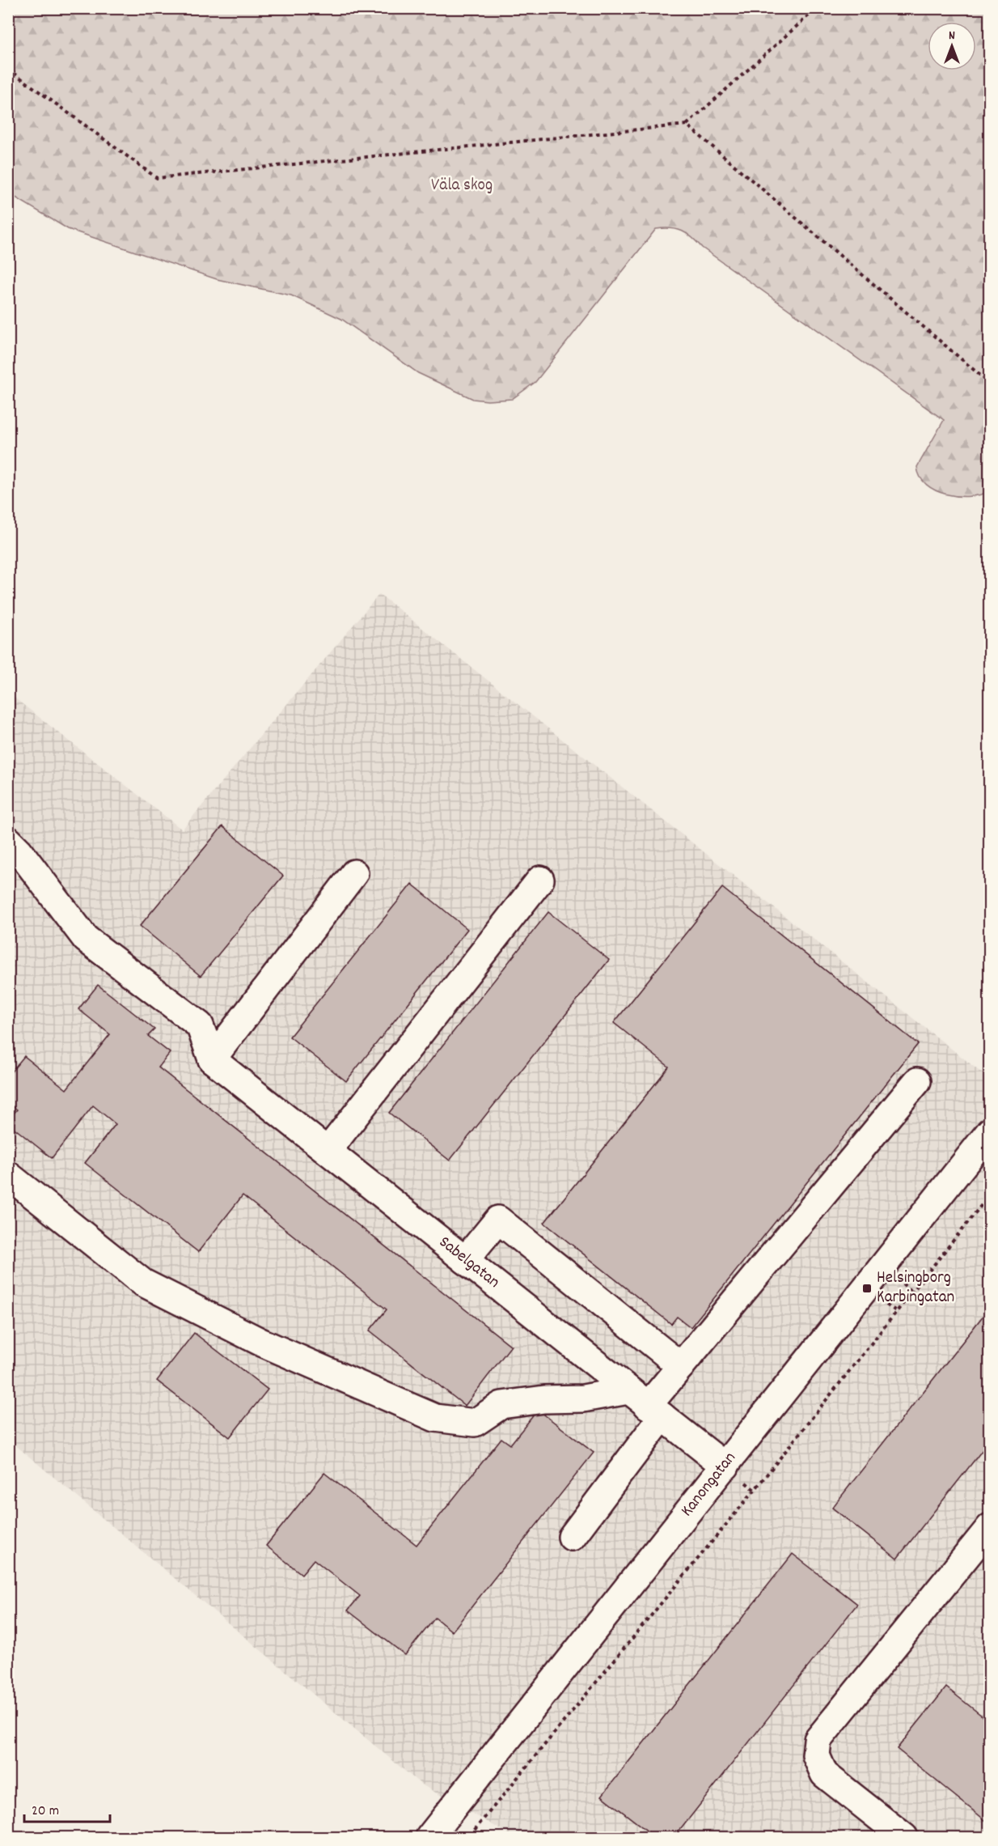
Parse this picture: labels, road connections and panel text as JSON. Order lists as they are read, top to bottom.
{
  "streets": {
    "street": ["Sabelgatan", "Kanongatan"]
  },
  "crossings": [
    ["Sabelgatan", "Kanongatan"]
  ],
  "parks": ["Väla skog"],
  "places": {
    "transit": ["Helsingborg Karbingatan"]
  },
  "scale_bar": "20 m",
  "north": "top"
}
